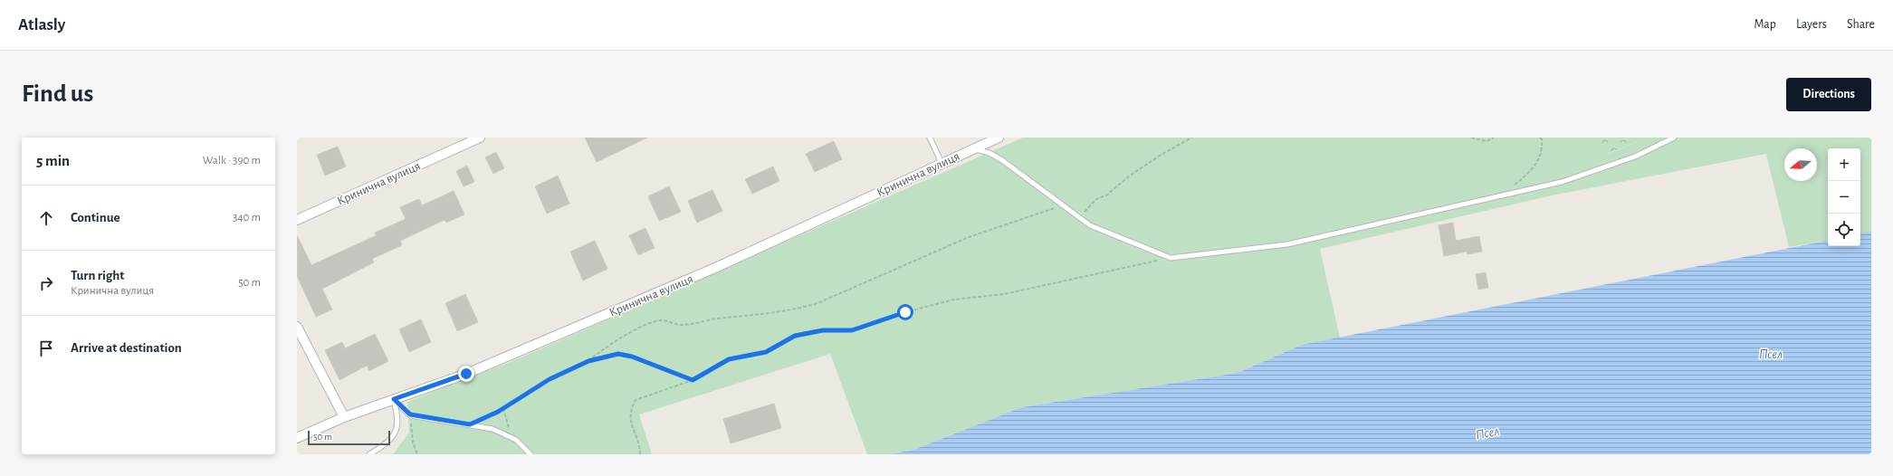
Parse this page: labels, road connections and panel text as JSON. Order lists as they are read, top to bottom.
{
  "streets": {
    "street": ["Кринична вулиця"]
  },
  "water": ["Псел"],
  "scale_bar": "50 m",
  "north": "left",
  "page": {
    "header": "Atlasly",
    "nav": ["Map", "Layers", "Share"],
    "buttons": "Directions",
    "title": "Find us",
    "heading": ["5 min", "Walk · 390 m"],
    "map_buttons": ["+", "−"],
    "list": [
      ["Continue", "340 m"],
      ["Turn right", "Кринична вулиця", "50 m"],
      "Arrive at destination"
    ],
    "scale": "50 m"
  }
}
